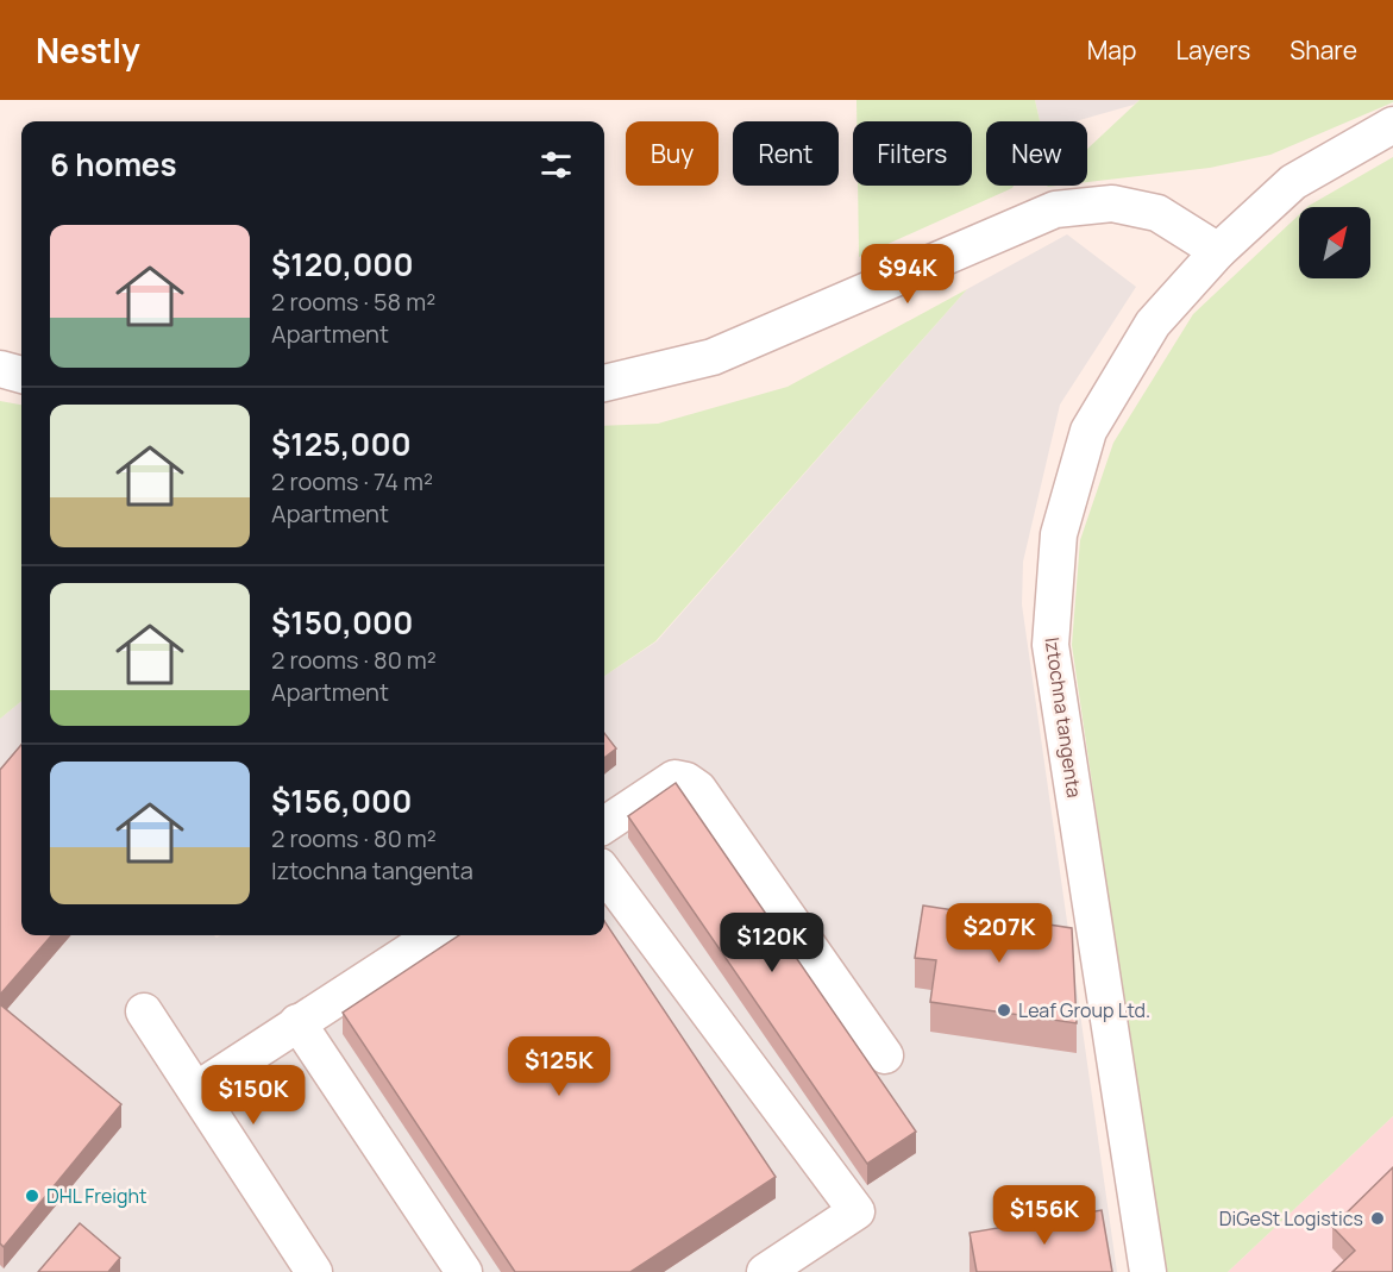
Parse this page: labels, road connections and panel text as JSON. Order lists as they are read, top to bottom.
{
  "streets": {
    "street": ["Iztochna tangenta"]
  },
  "places": ["Leaf Group Ltd.", "DHL Freight", "DiGeSt Logistics"],
  "north": "top right",
  "page": {
    "header": "Nestly",
    "nav": ["Map", "Layers", "Share"],
    "chip": [
      "Buy",
      "Rent",
      "Filters",
      "New"
    ],
    "heading": "6 homes",
    "list": [
      {
        "name": "$120,000",
        "note": "2 rooms · 58 m² · Apartment"
      },
      {
        "name": "$125,000",
        "note": "2 rooms · 74 m² · Apartment"
      },
      {
        "name": "$150,000",
        "note": "2 rooms · 80 m² · Apartment"
      },
      {
        "name": "$156,000",
        "note": "2 rooms · 80 m² · Iztochna tangenta"
      }
    ],
    "price": [
      "$94K",
      "$207K",
      "$120K",
      "$125K",
      "$150K",
      "$156K"
    ]
  }
}
